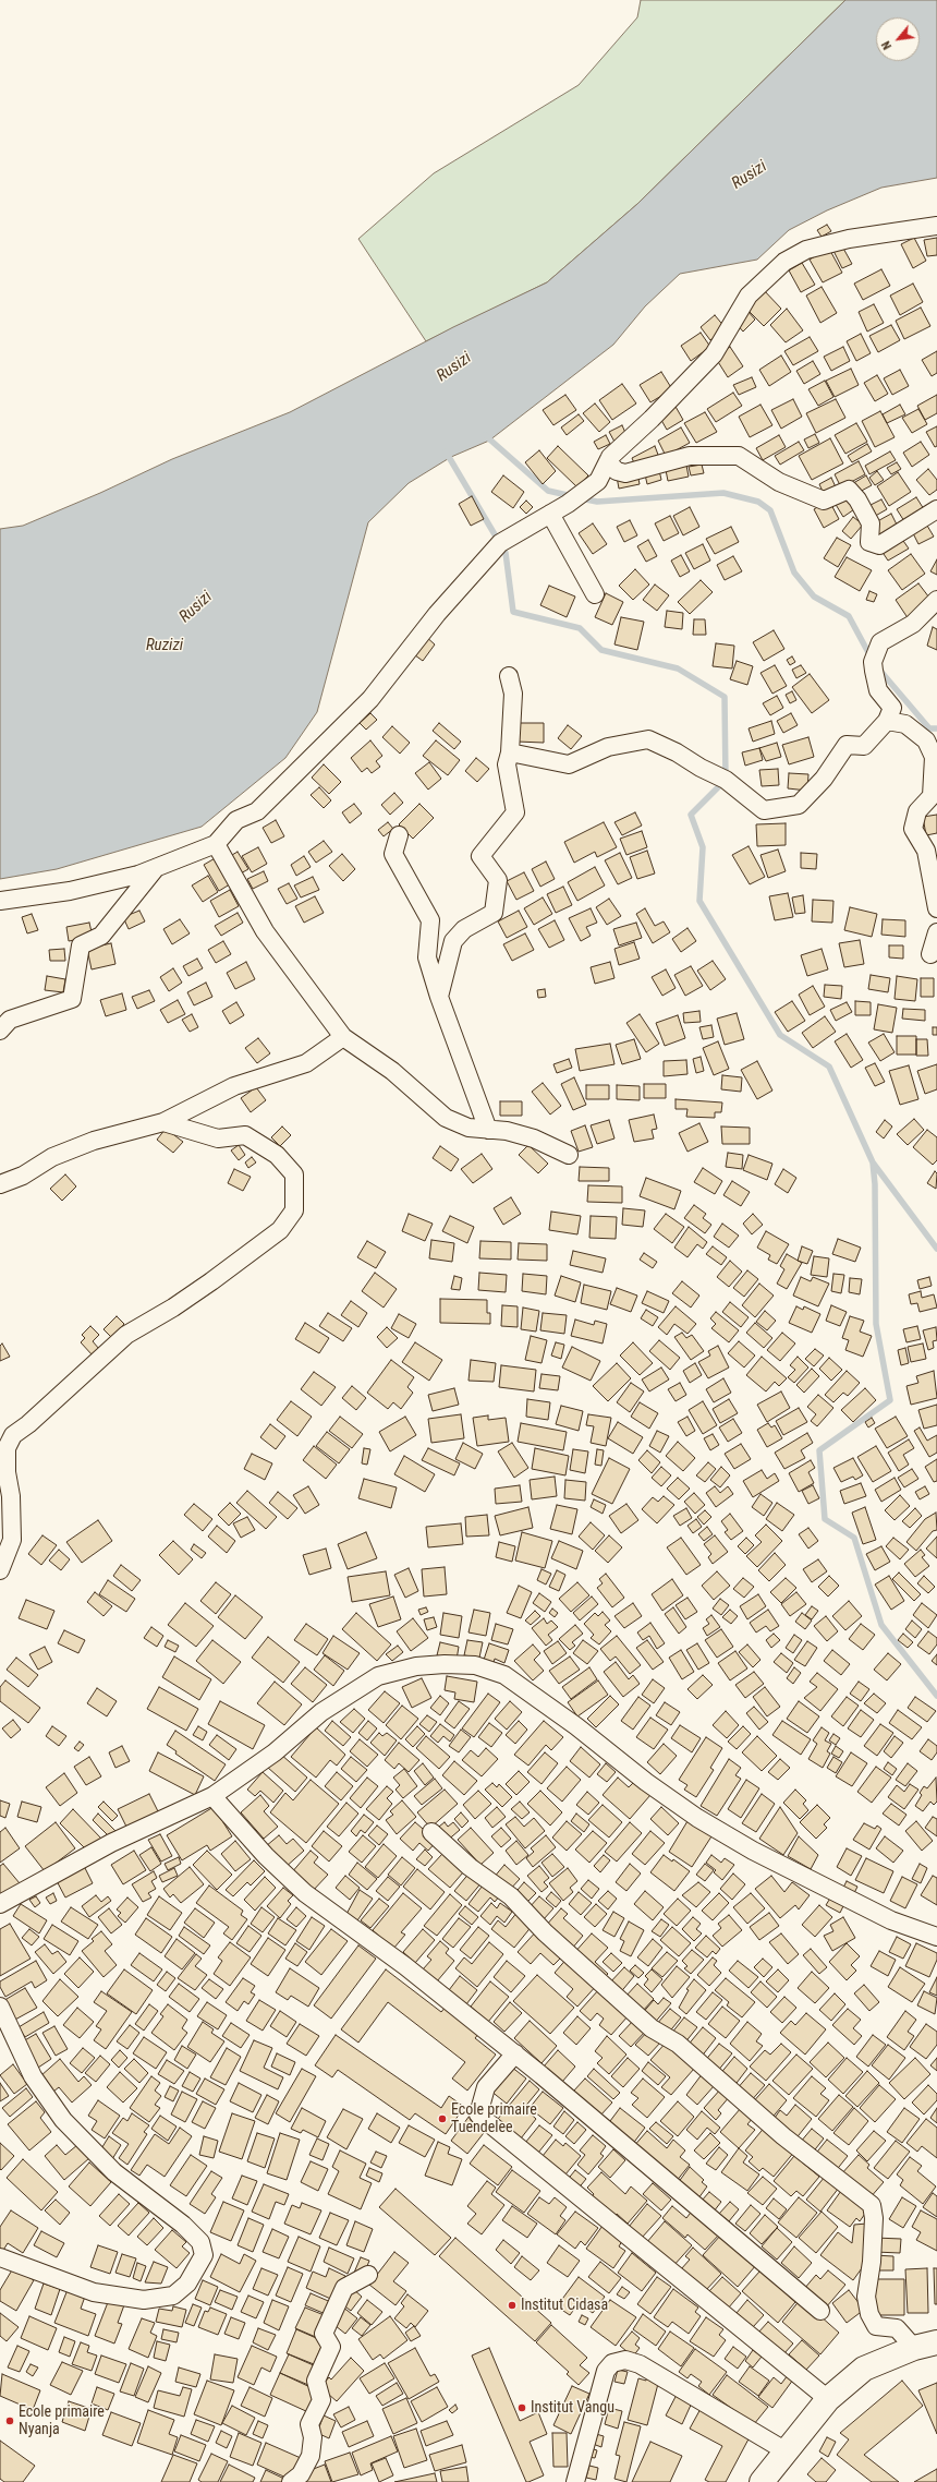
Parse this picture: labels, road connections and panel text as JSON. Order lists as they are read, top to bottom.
{
  "water": ["Rusizi", "Ruzizi"],
  "places": [
    "Ecole primaire Tuendelee",
    "Institut Cidasa",
    "Institut Vangu",
    "Ecole primaire Nyanja"
  ],
  "north": "bottom left"
}
